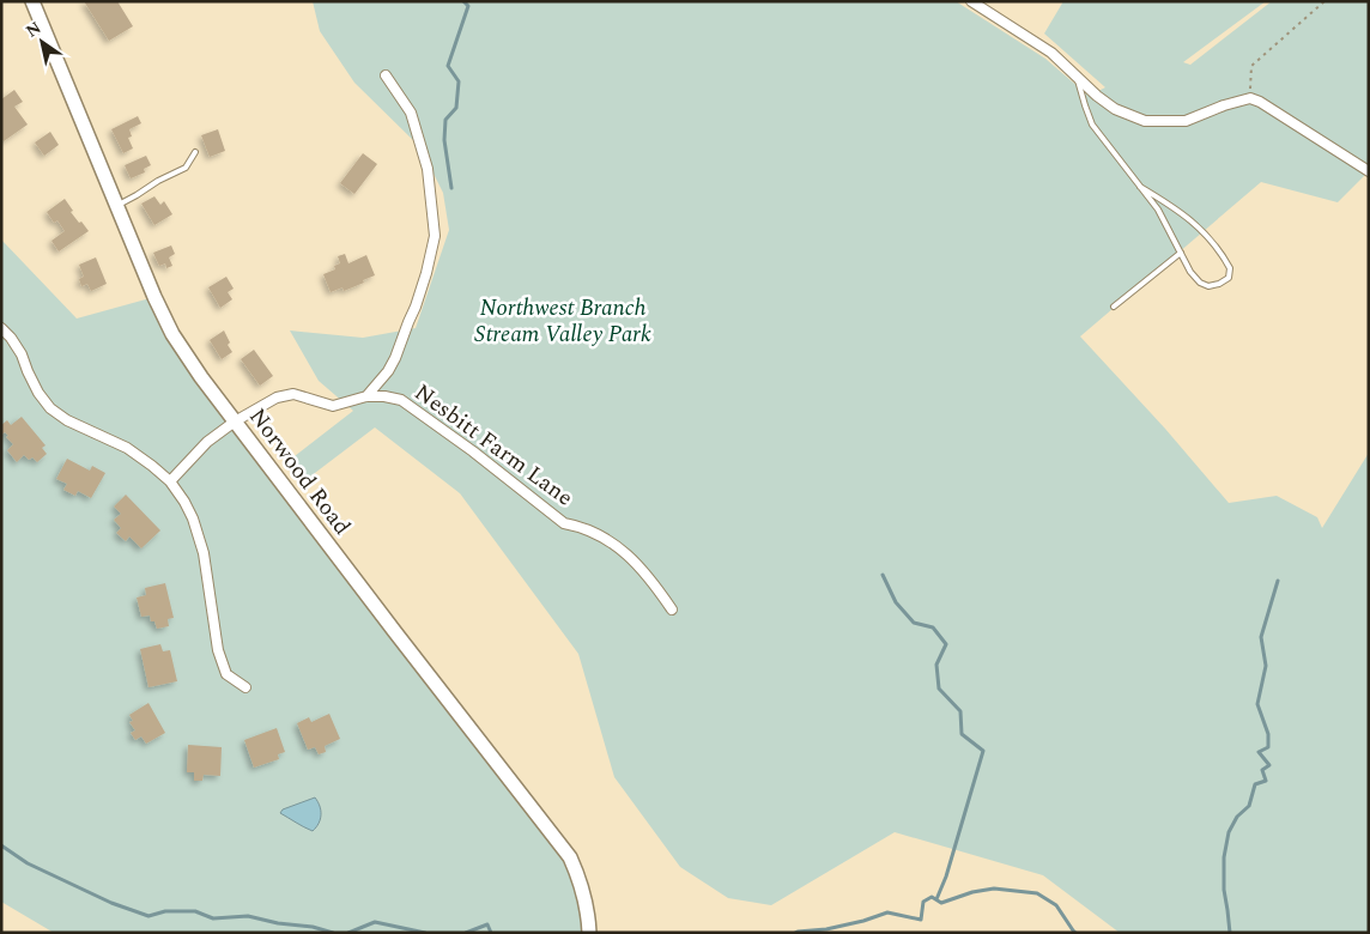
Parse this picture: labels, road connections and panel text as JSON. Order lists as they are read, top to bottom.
{
  "streets": {
    "street": ["Nesbitt Farm Lane", "Norwood Road"]
  },
  "crossings": [
    ["Nesbitt Farm Lane", "Norwood Road"]
  ],
  "parks": ["Northwest Branch Stream Valley Park"],
  "north": "top left"
}
